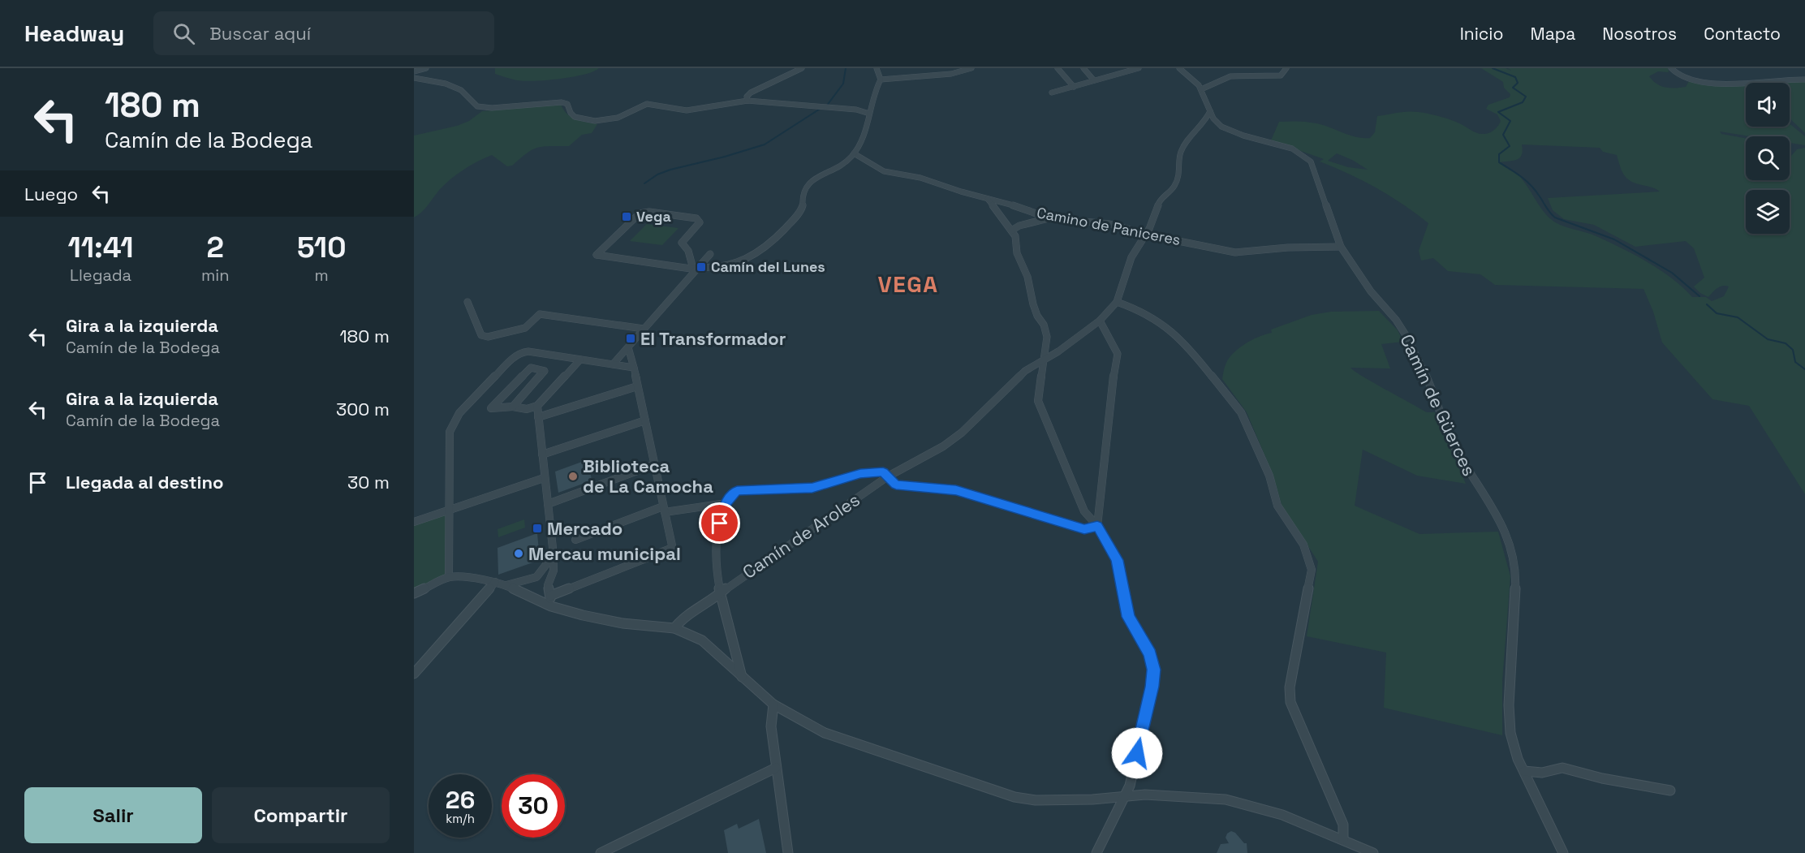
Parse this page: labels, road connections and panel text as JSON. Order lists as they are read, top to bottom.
{
  "streets": {
    "street": ["Camino de Paniceres", "Camín de Güerces", "Camín de Aroles"]
  },
  "crossings": [
    ["Camino de Paniceres", "Camín de Güerces"],
    ["Camino de Paniceres", "Camín de Aroles"],
    ["Camín de Güerces", "Camín de Aroles"]
  ],
  "districts": ["VEGA"],
  "places": {
    "transit": [
      "Vega",
      "Camín del Lunes",
      "El Transformador",
      "Mercado"
    ],
    "other": ["Biblioteca de La Camocha", "Mercau municipal"]
  },
  "page": {
    "header": "Headway",
    "search": "Buscar aquí",
    "nav": [
      "Inicio",
      "Mapa",
      "Nosotros",
      "Contacto"
    ],
    "turn": ["180 m", "Camín de la Bodega"],
    "then": "Luego",
    "eta": [
      "11:41",
      "Llegada",
      "2",
      "min",
      "510",
      "m"
    ],
    "list": [
      {
        "name": "Gira a la izquierda",
        "note": "Camín de la Bodega",
        "value": "180 m"
      },
      {
        "name": "Gira a la izquierda",
        "note": "Camín de la Bodega",
        "value": "300 m"
      },
      {
        "name": "Llegada al destino",
        "value": "30 m"
      }
    ],
    "speed": "26 km/h",
    "limit": "30",
    "buttons": ["Salir", "Compartir"]
  }
}
